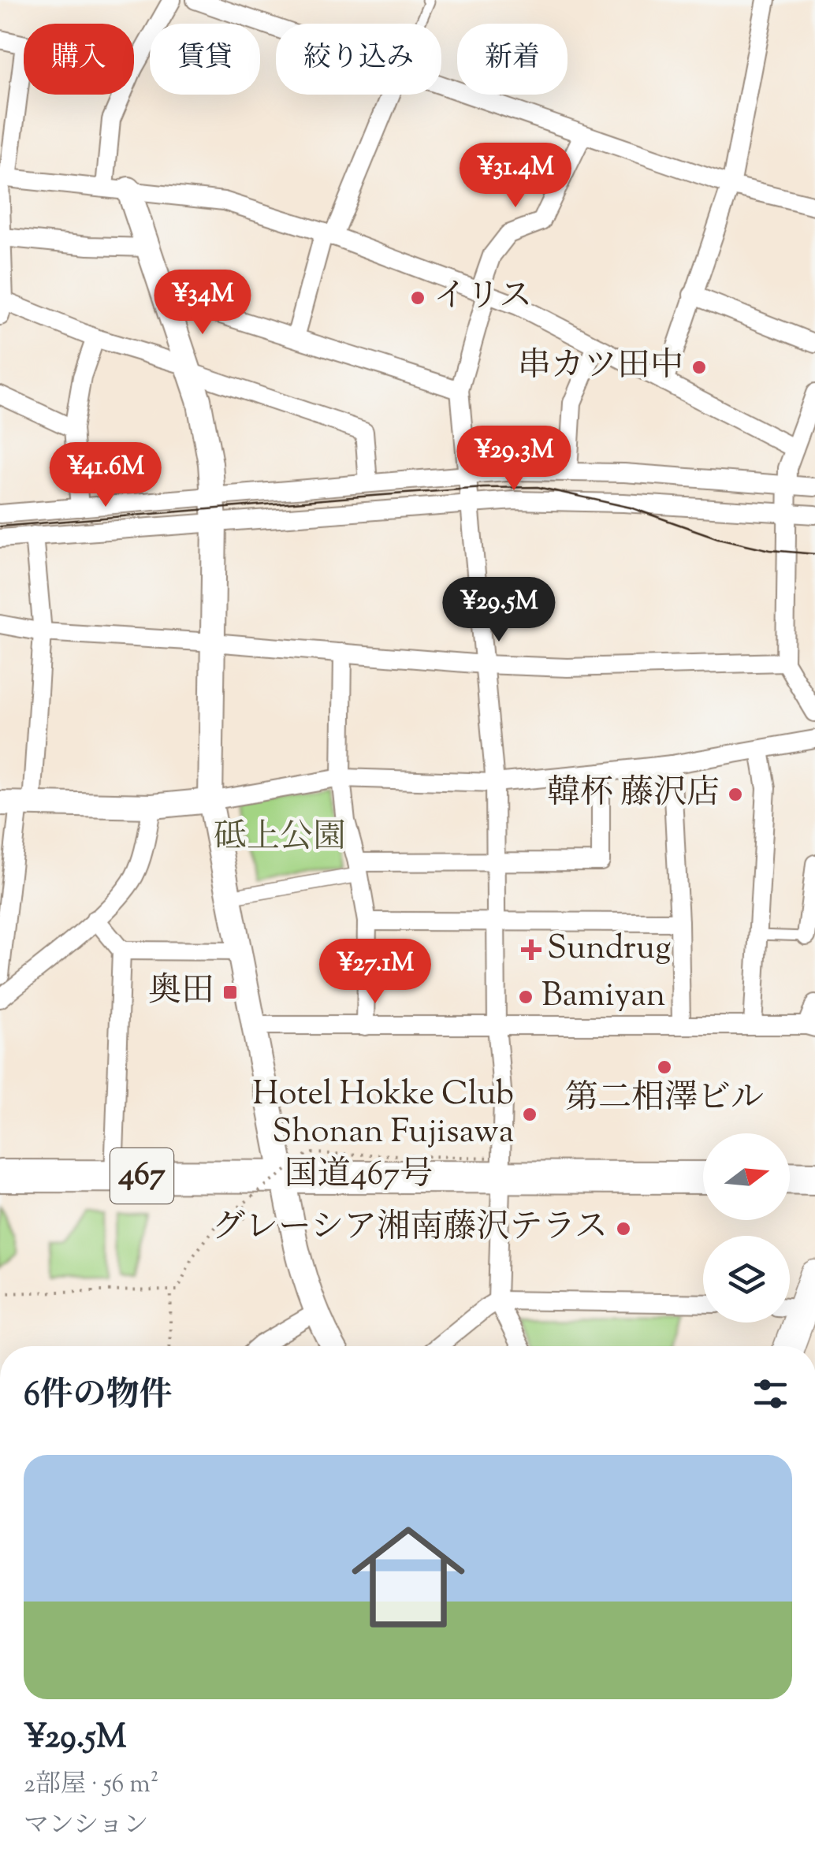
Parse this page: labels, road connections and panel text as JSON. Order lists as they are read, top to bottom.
{
  "streets": {
    "highway": ["467", "国道467号"]
  },
  "parks": ["砥上公園"],
  "places": {
    "other": [
      "イリス",
      "串カツ田中",
      "韓杯 藤沢店",
      "Bamiyan",
      "第二相澤ビル",
      "Hotel Hokke Club Shonan Fujisawa",
      "グレーシア湘南藤沢テラス"
    ],
    "health": ["Sundrug"],
    "transit": ["奥田"]
  },
  "north": "right",
  "page": {
    "chip": [
      "購入",
      "賃貸",
      "絞り込み",
      "新着"
    ],
    "price": [
      "¥31.4M",
      "¥34M",
      "¥29.3M",
      "¥41.6M",
      "¥29.5M",
      "¥27.1M"
    ],
    "heading": "6件の物件",
    "list": [
      {
        "name": "¥29.5M",
        "note": "2部屋 · 56 m² · マンション"
      }
    ]
  }
}
